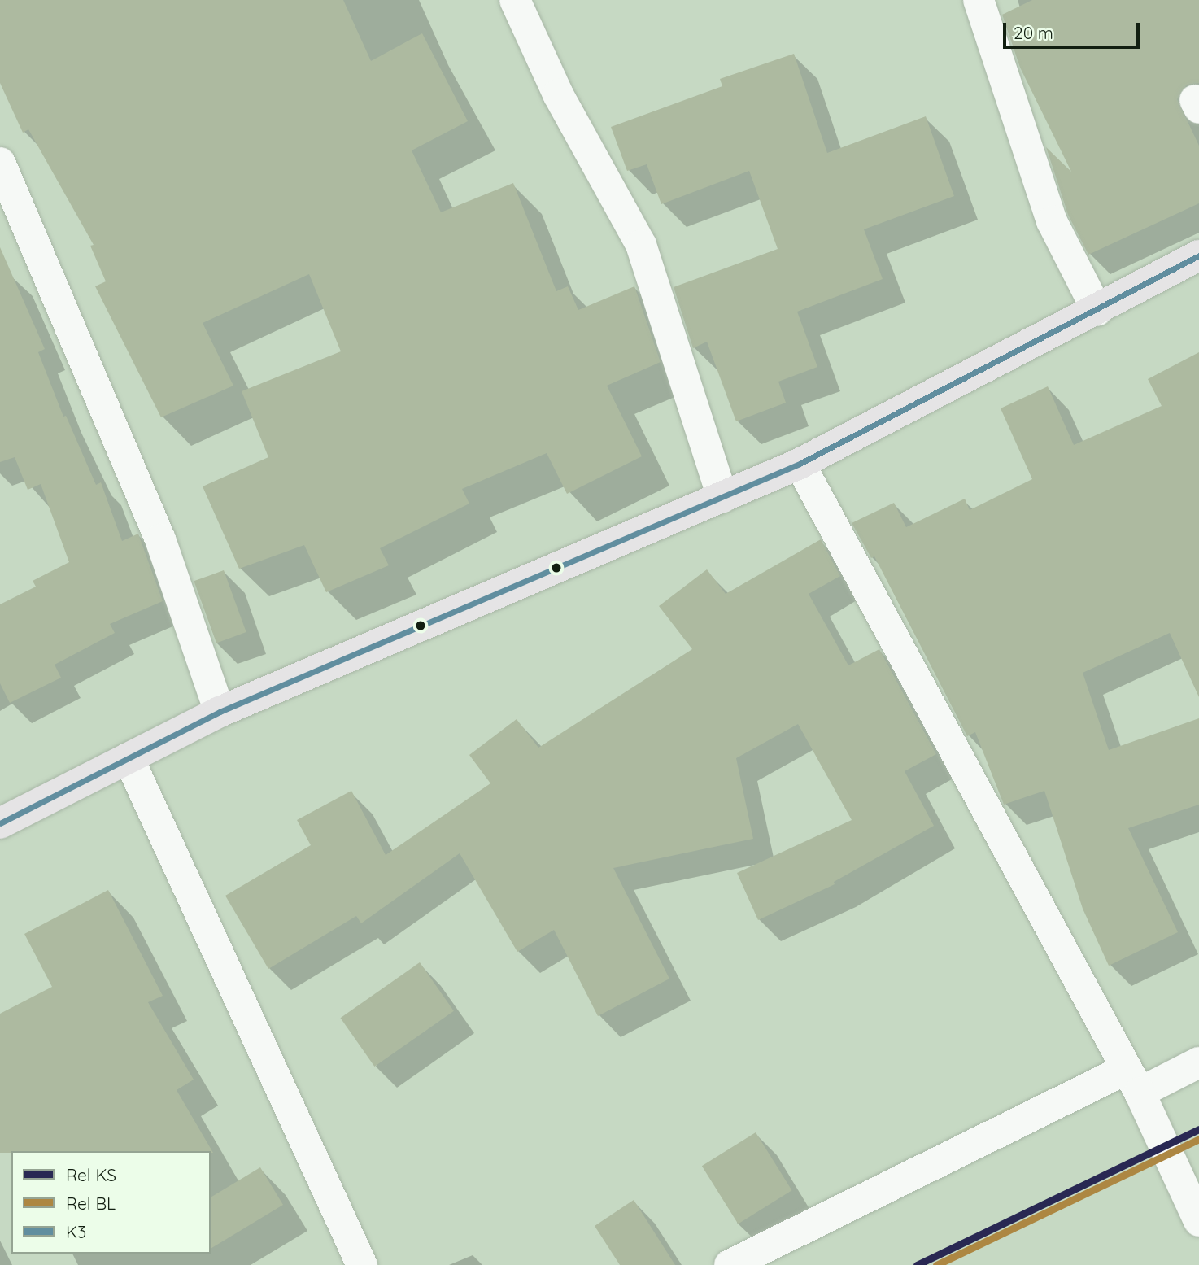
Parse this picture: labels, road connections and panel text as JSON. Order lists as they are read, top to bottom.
{
  "lines": ["transit line K3", "rail line KS", "rail line BL"],
  "legend": ["Rel KS", "Rel BL", "K3"],
  "scale_bar": "20 m"
}
